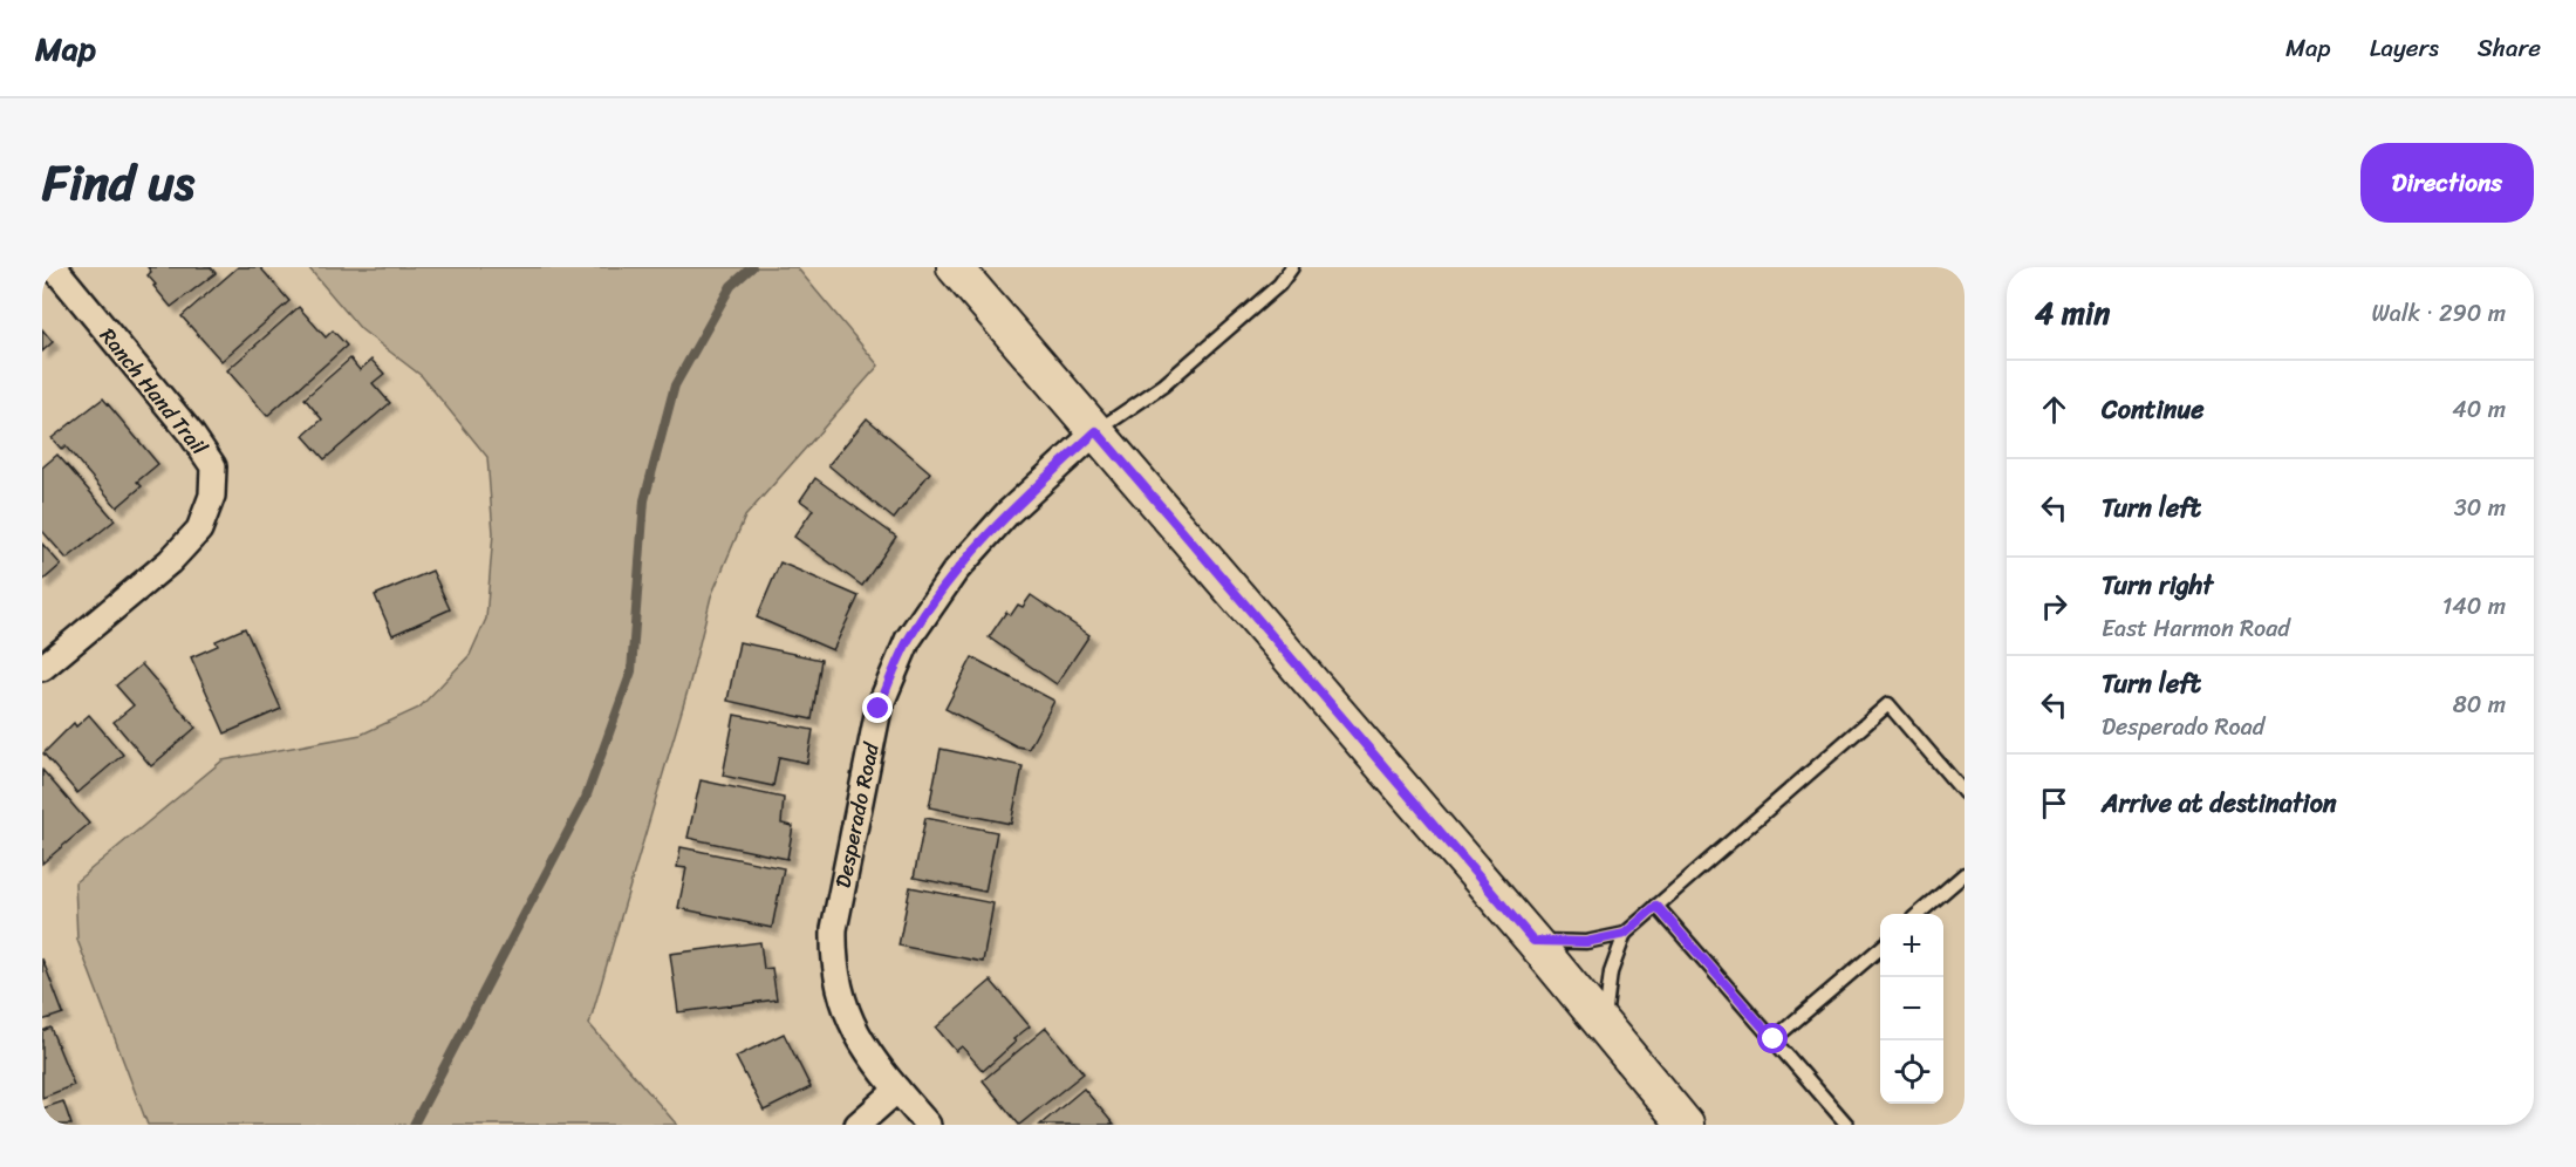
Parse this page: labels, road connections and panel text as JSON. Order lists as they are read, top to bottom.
{
  "streets": {
    "street": ["Ranch Hand Trail", "Desperado Road"]
  },
  "page": {
    "header": "Map",
    "nav": ["Map", "Layers", "Share"],
    "title": "Find us",
    "buttons": "Directions",
    "heading": ["4 min", "Walk · 290 m"],
    "list": [
      ["Continue", "40 m"],
      ["Turn left", "30 m"],
      ["Turn right", "East Harmon Road", "140 m"],
      ["Turn left", "Desperado Road", "80 m"],
      "Arrive at destination"
    ],
    "map_buttons": ["+", "−"]
  }
}
